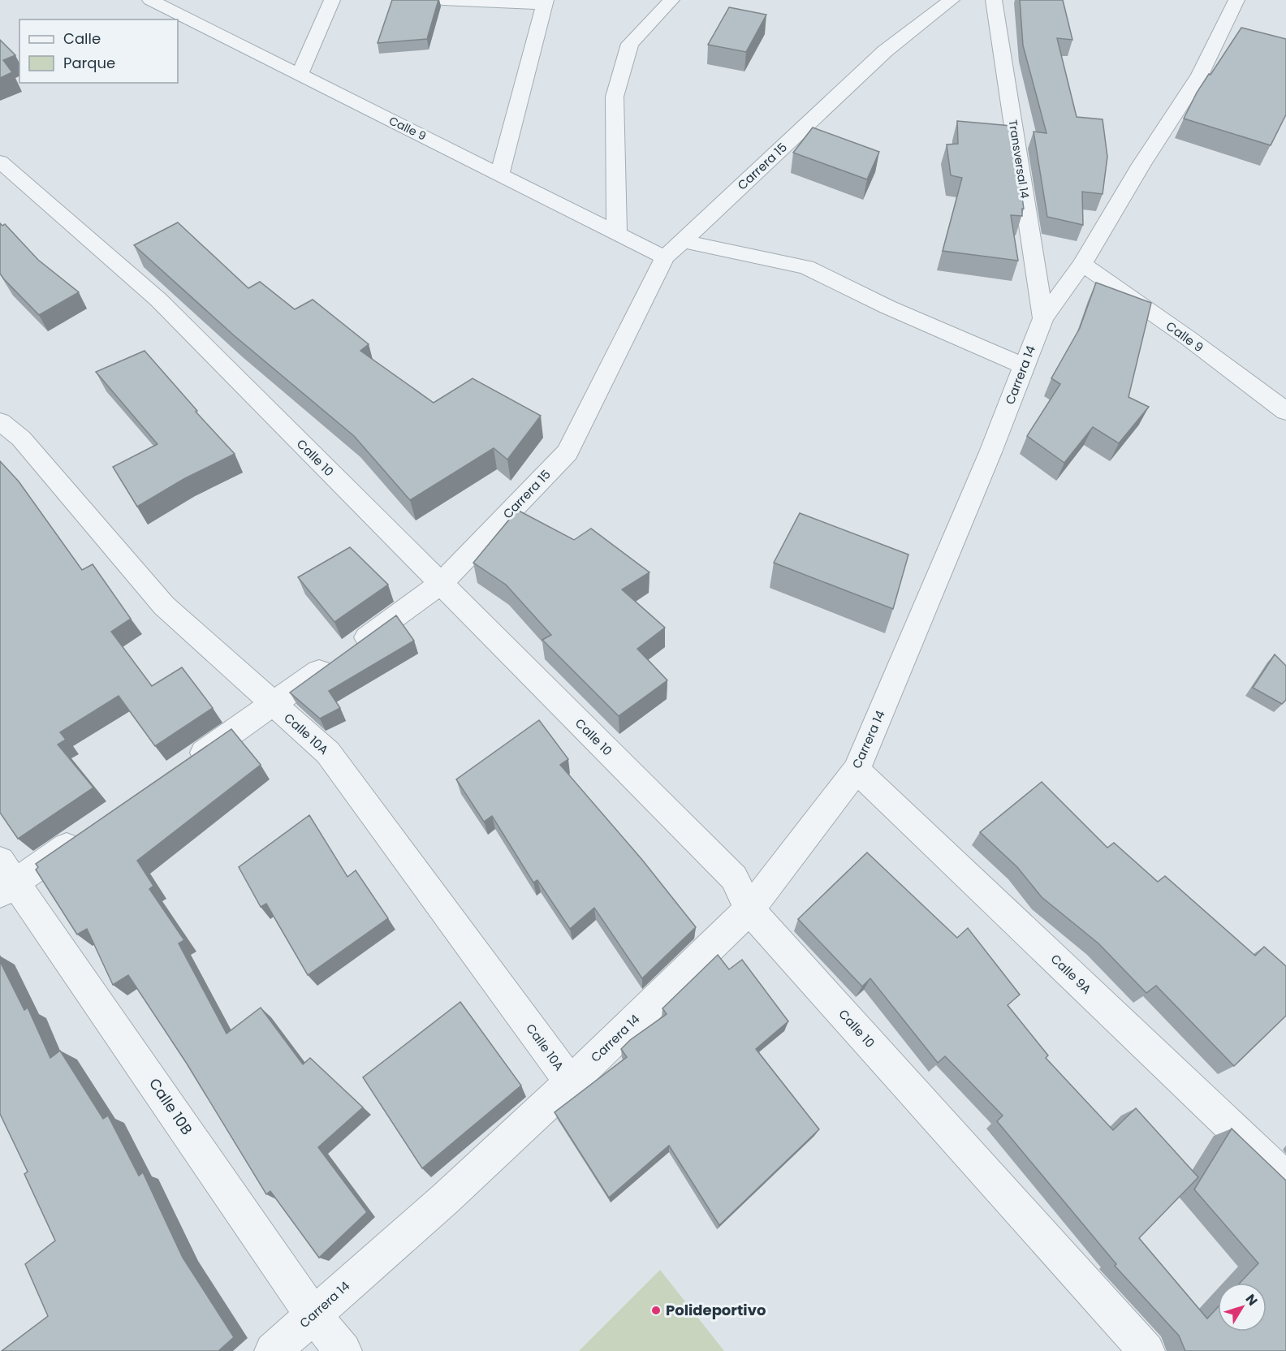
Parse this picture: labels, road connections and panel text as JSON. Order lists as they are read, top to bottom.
{
  "streets": {
    "street": [
      "Calle 9",
      "Transversal 14",
      "Carrera 15",
      "Carrera 14",
      "Calle 10",
      "Calle 10A",
      "Calle 9A",
      "Calle 10B"
    ]
  },
  "crossings": [
    ["Calle 9", "Carrera 15"],
    ["Calle 9", "Carrera 14"],
    ["Transversal 14", "Carrera 14"],
    ["Carrera 15", "Calle 10"],
    ["Carrera 15", "Calle 10A"],
    ["Carrera 14", "Calle 10"],
    ["Carrera 14", "Calle 10A"],
    ["Carrera 14", "Calle 9A"],
    ["Carrera 14", "Calle 10B"]
  ],
  "places": ["Polideportivo"],
  "legend": ["Calle", "Parque"],
  "north": "top right"
}
